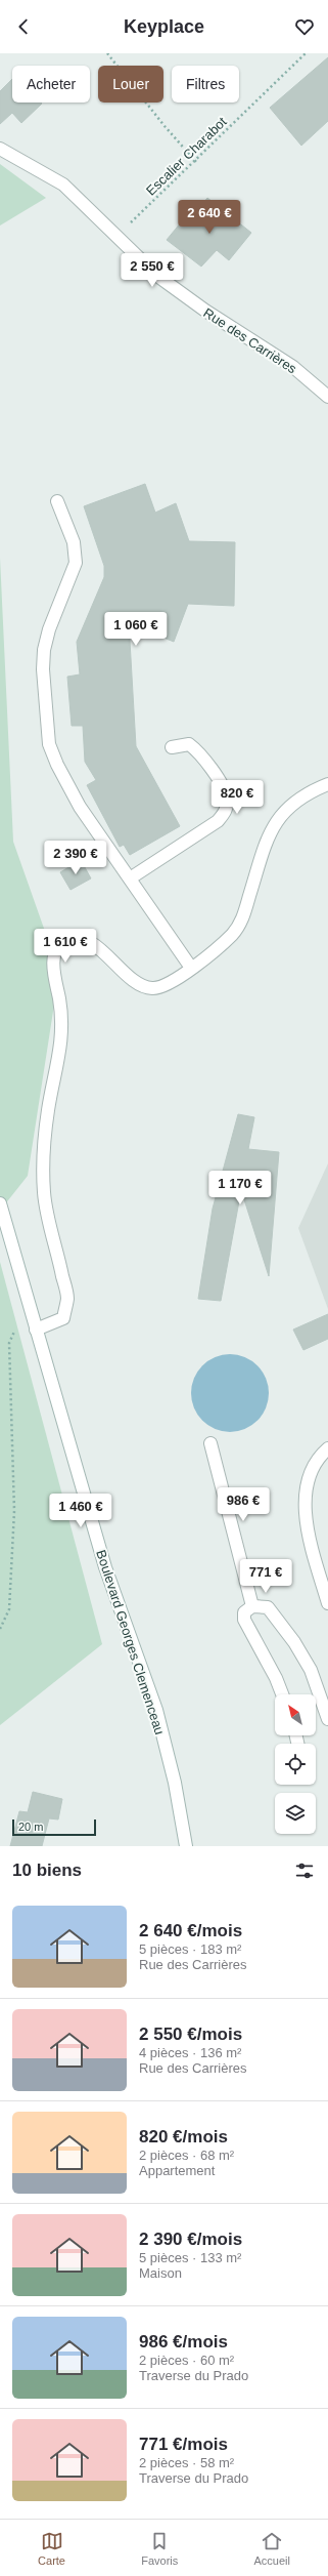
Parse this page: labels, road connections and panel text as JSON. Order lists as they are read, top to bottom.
{
  "streets": {
    "street": ["Rue des Carrières", "Boulevard Georges Clemenceau"],
    "path": ["Escalier Charabot"]
  },
  "crossings": [
    ["Escalier Charabot", "Rue des Carrières"]
  ],
  "scale_bar": "20 m",
  "north": "top left",
  "page": {
    "header": "Keyplace",
    "chip": ["Acheter", "Louer", "Filtres"],
    "price": [
      "2 640 €",
      "2 550 €",
      "1 060 €",
      "820 €",
      "2 390 €",
      "1 610 €",
      "1 170 €",
      "986 €",
      "1 460 €",
      "771 €"
    ],
    "scale": "20 m",
    "heading": "10 biens",
    "list": [
      {
        "name": "2 640 €/mois",
        "note": "5 pièces · 183 m² · Rue des Carrières"
      },
      {
        "name": "2 550 €/mois",
        "note": "4 pièces · 136 m² · Rue des Carrières"
      },
      {
        "name": "820 €/mois",
        "note": "2 pièces · 68 m² · Appartement"
      },
      {
        "name": "2 390 €/mois",
        "note": "5 pièces · 133 m² · Maison"
      },
      {
        "name": "986 €/mois",
        "note": "2 pièces · 60 m² · Traverse du Prado"
      },
      {
        "name": "771 €/mois",
        "note": "2 pièces · 58 m² · Traverse du Prado"
      }
    ],
    "tabs": ["Carte", "Favoris", "Accueil"]
  }
}
